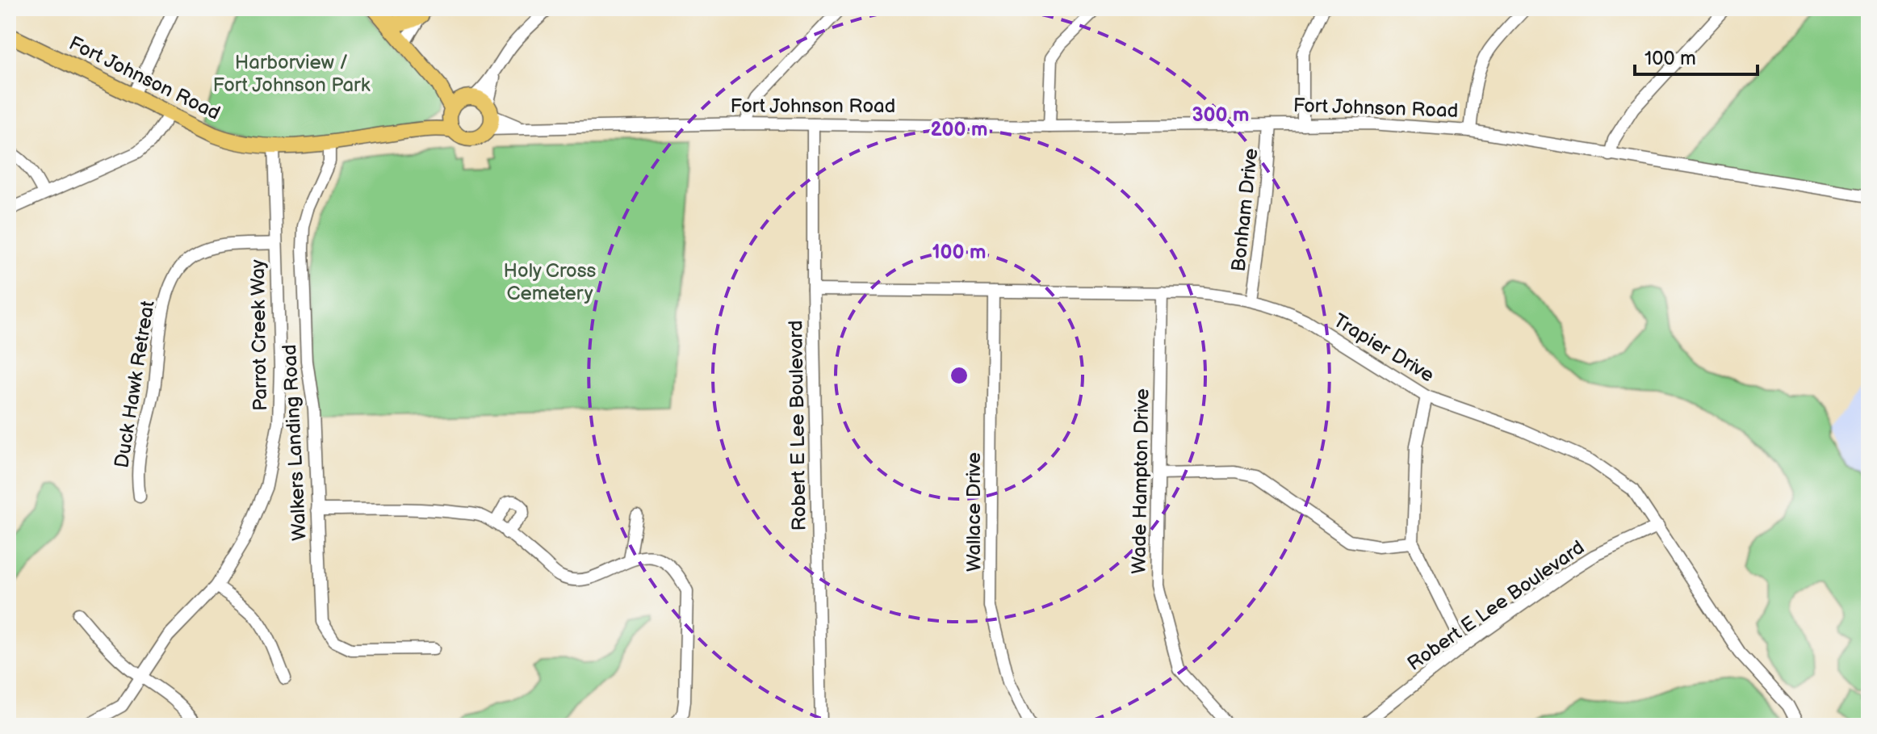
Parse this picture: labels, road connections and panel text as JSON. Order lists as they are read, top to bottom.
{
  "streets": {
    "main road": ["Fort Johnson Road"],
    "street": [
      "Bonham Drive",
      "Parrot Creek Way",
      "Trapier Drive",
      "Duck Hawk Retreat",
      "Robert E Lee Boulevard",
      "Walkers Landing Road",
      "Wade Hampton Drive",
      "Wallace Drive"
    ]
  },
  "crossings": [
    ["Fort Johnson Road", "Bonham Drive"],
    ["Fort Johnson Road", "Parrot Creek Way"],
    ["Fort Johnson Road", "Robert E Lee Boulevard"],
    ["Fort Johnson Road", "Walkers Landing Road"],
    ["Bonham Drive", "Trapier Drive"],
    ["Parrot Creek Way", "Duck Hawk Retreat"],
    ["Trapier Drive", "Robert E Lee Boulevard"],
    ["Trapier Drive", "Wade Hampton Drive"],
    ["Trapier Drive", "Wallace Drive"]
  ],
  "parks": ["Harborview / Fort Johnson Park", "Holy Cross Cemetery"],
  "scale_bar": "100 m",
  "rings": ["300 m", "200 m", "100 m"]
}
